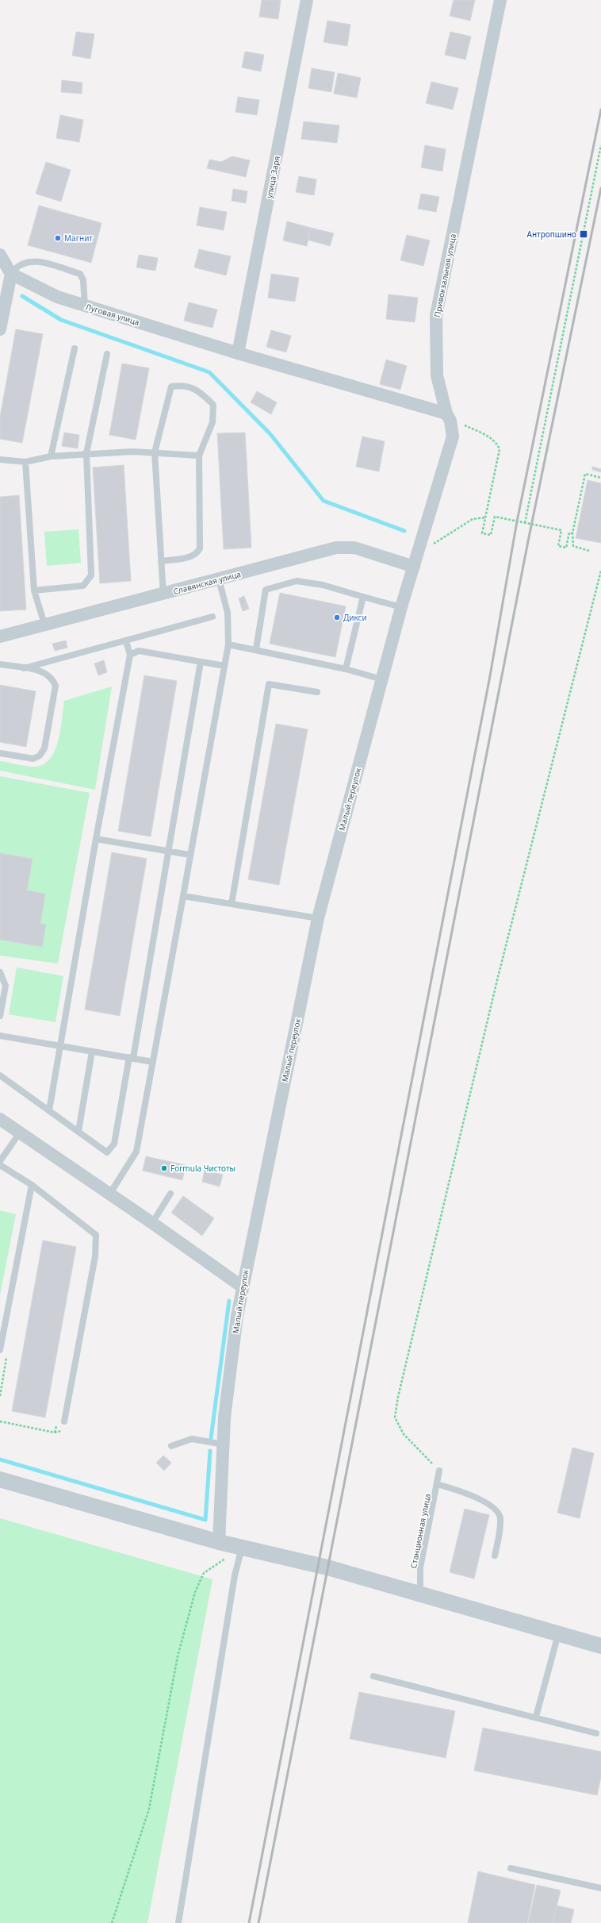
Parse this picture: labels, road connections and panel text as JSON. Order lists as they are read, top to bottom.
{
  "streets": {
    "street": [
      "улица Заря",
      "Привокзальная улица",
      "Луговая улица",
      "Славянская улица",
      "Малый переулок"
    ],
    "lane": ["Станционная улица"]
  },
  "crossings": [
    ["улица Заря", "Луговая улица"],
    ["Привокзальная улица", "Луговая улица"],
    ["Привокзальная улица", "Славянская улица"],
    ["Привокзальная улица", "Малый переулок"],
    ["Славянская улица", "Малый переулок"]
  ],
  "places": {
    "transit": ["Антропшино"],
    "other": ["Магнит", "Дикси", "Formula Чистоты"]
  }
}
